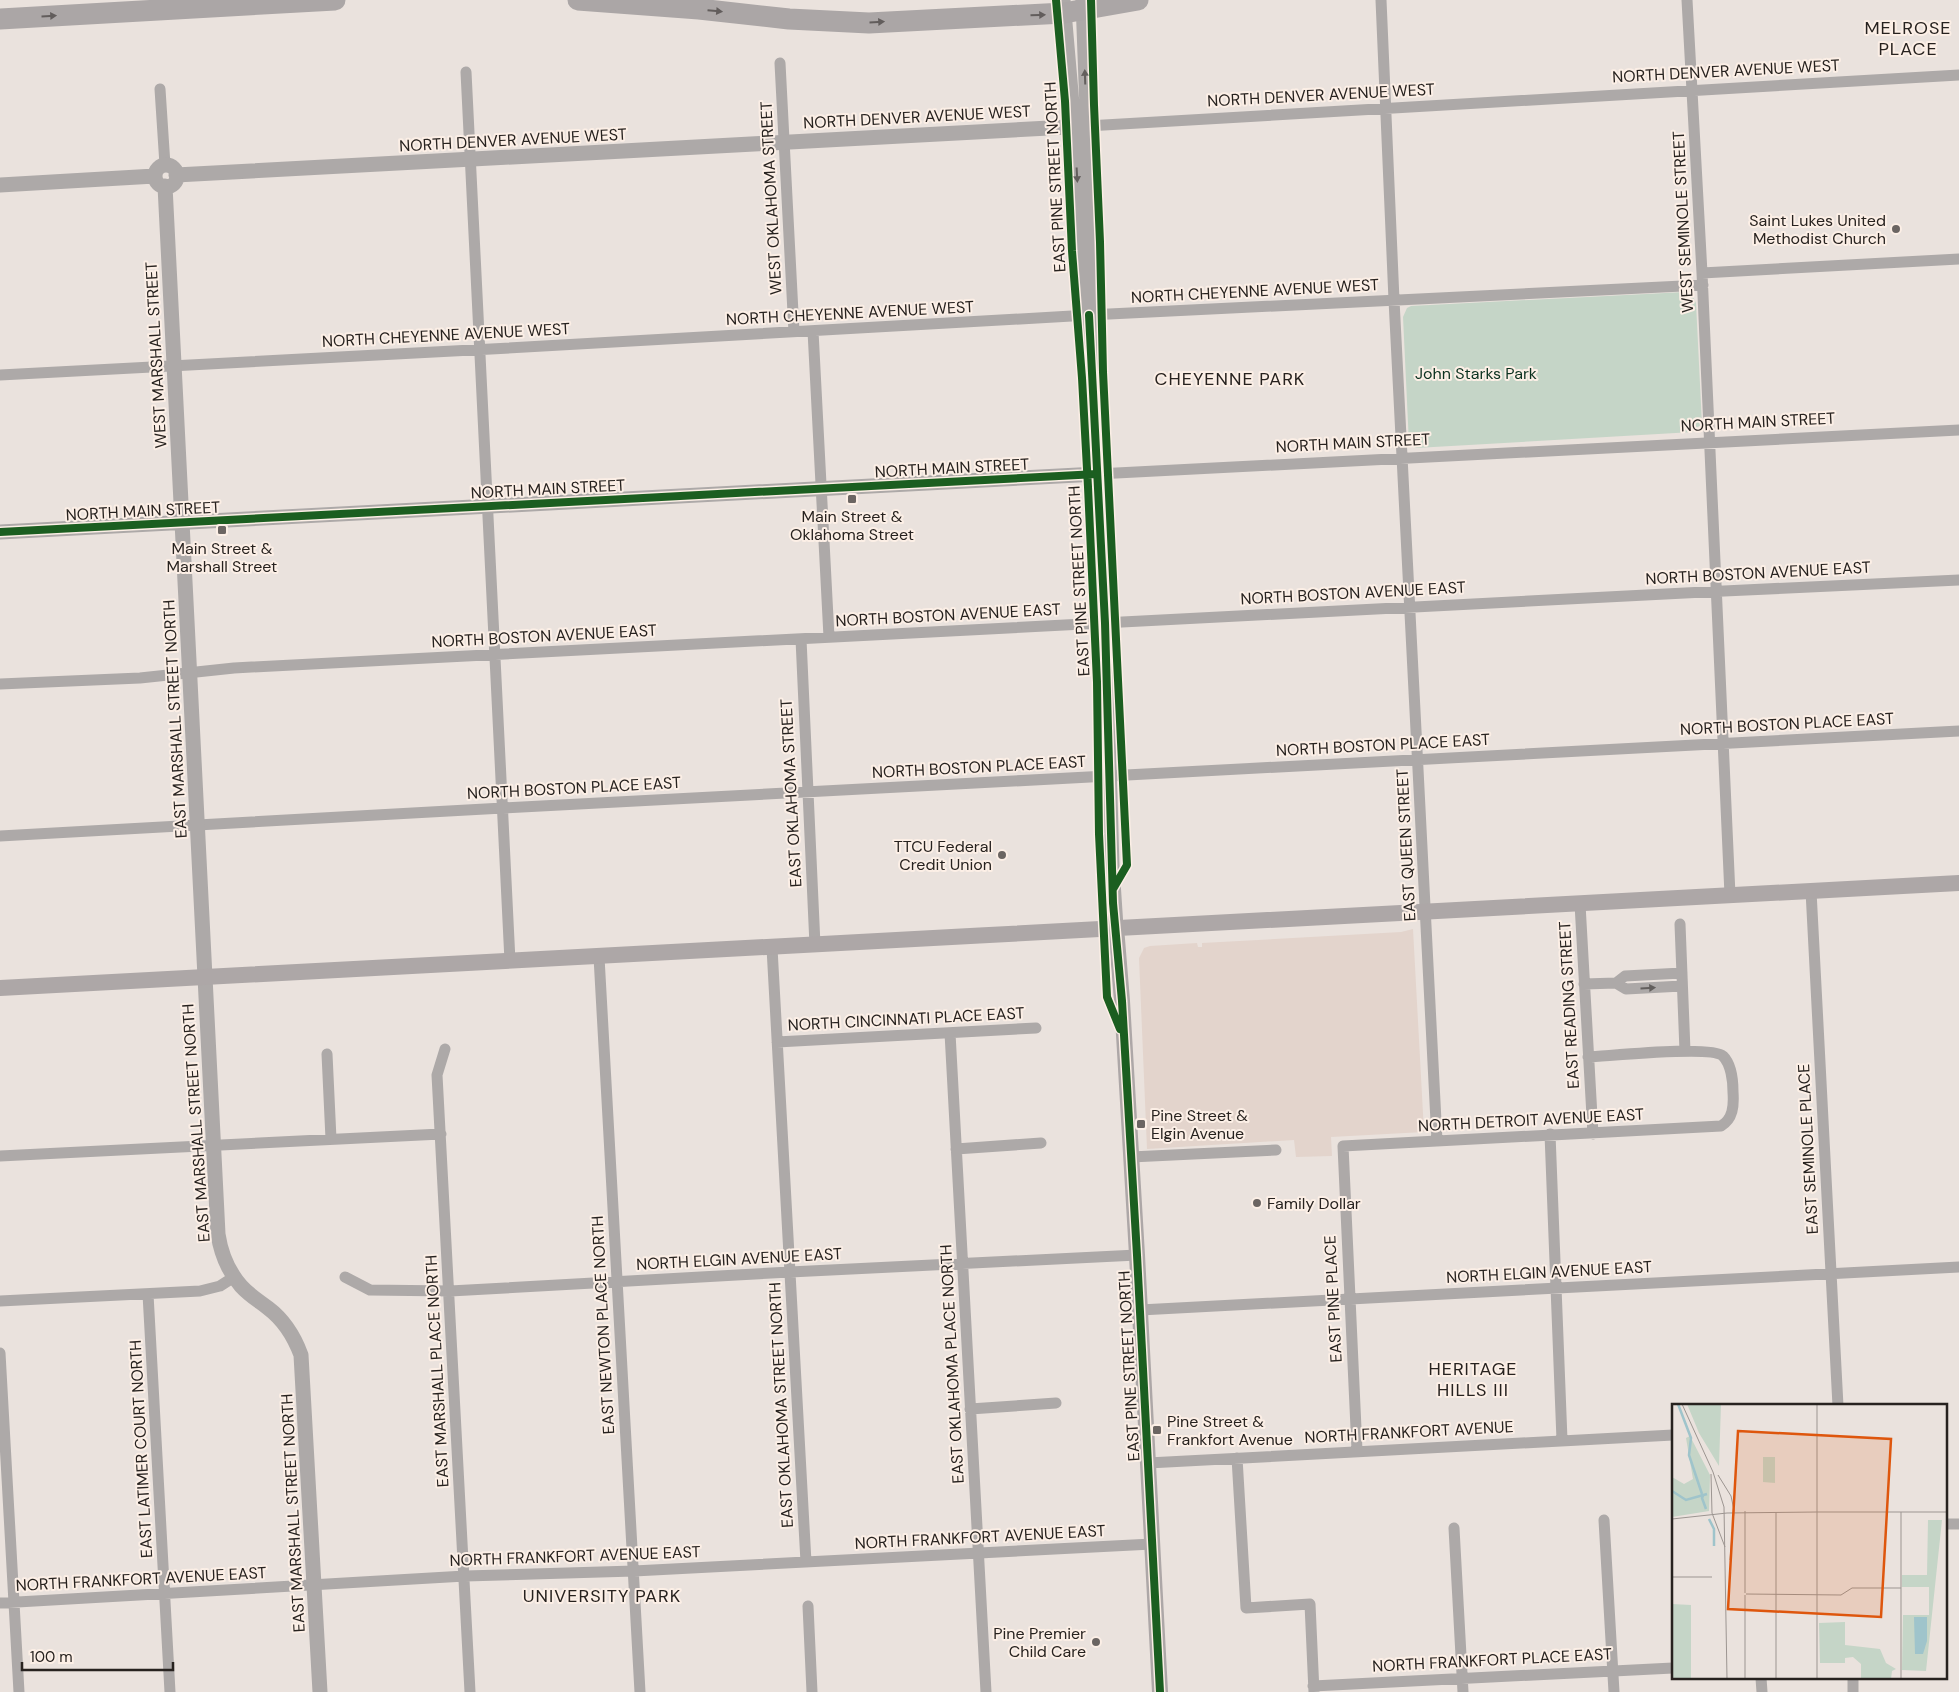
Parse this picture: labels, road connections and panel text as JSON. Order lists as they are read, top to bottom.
{
  "streets": {
    "main road": ["EAST PINE STREET NORTH"],
    "street": [
      "NORTH DENVER AVENUE WEST",
      "WEST OKLAHOMA STREET",
      "WEST SEMINOLE STREET",
      "NORTH CHEYENNE AVENUE WEST",
      "WEST MARSHALL STREET",
      "NORTH MAIN STREET",
      "NORTH BOSTON AVENUE EAST",
      "EAST MARSHALL STREET NORTH",
      "NORTH BOSTON PLACE EAST",
      "EAST OKLAHOMA STREET",
      "EAST QUEEN STREET",
      "EAST READING STREET",
      "NORTH CINCINNATI PLACE EAST",
      "NORTH DETROIT AVENUE EAST",
      "EAST SEMINOLE PLACE",
      "NORTH ELGIN AVENUE EAST",
      "EAST PINE PLACE",
      "EAST NEWTON PLACE NORTH",
      "EAST OKLAHOMA PLACE NORTH",
      "EAST MARSHALL PLACE NORTH",
      "EAST OKLAHOMA STREET NORTH",
      "NORTH FRANKFORT AVENUE",
      "EAST LATIMER COURT NORTH",
      "NORTH FRANKFORT AVENUE EAST",
      "NORTH FRANKFORT PLACE EAST"
    ]
  },
  "crossings": [
    ["NORTH DENVER AVENUE WEST", "EAST PINE STREET NORTH"],
    ["NORTH DENVER AVENUE WEST", "WEST OKLAHOMA STREET"],
    ["NORTH DENVER AVENUE WEST", "WEST SEMINOLE STREET"],
    ["NORTH DENVER AVENUE WEST", "WEST MARSHALL STREET"],
    ["NORTH DENVER AVENUE WEST", "EAST QUEEN STREET"],
    ["EAST PINE STREET NORTH", "NORTH CHEYENNE AVENUE WEST"],
    ["EAST PINE STREET NORTH", "NORTH MAIN STREET"],
    ["EAST PINE STREET NORTH", "NORTH BOSTON AVENUE EAST"],
    ["EAST PINE STREET NORTH", "NORTH BOSTON PLACE EAST"],
    ["EAST PINE STREET NORTH", "NORTH ELGIN AVENUE EAST"],
    ["EAST PINE STREET NORTH", "NORTH FRANKFORT AVENUE"],
    ["EAST PINE STREET NORTH", "NORTH FRANKFORT AVENUE EAST"],
    ["WEST OKLAHOMA STREET", "NORTH CHEYENNE AVENUE WEST"],
    ["WEST SEMINOLE STREET", "NORTH CHEYENNE AVENUE WEST"],
    ["WEST SEMINOLE STREET", "NORTH MAIN STREET"],
    ["WEST SEMINOLE STREET", "NORTH BOSTON AVENUE EAST"],
    ["WEST SEMINOLE STREET", "NORTH BOSTON PLACE EAST"],
    ["NORTH CHEYENNE AVENUE WEST", "WEST MARSHALL STREET"],
    ["NORTH CHEYENNE AVENUE WEST", "EAST QUEEN STREET"],
    ["WEST MARSHALL STREET", "NORTH MAIN STREET"],
    ["WEST MARSHALL STREET", "EAST MARSHALL STREET NORTH"],
    ["NORTH MAIN STREET", "EAST MARSHALL STREET NORTH"],
    ["NORTH MAIN STREET", "EAST QUEEN STREET"],
    ["NORTH BOSTON AVENUE EAST", "EAST MARSHALL STREET NORTH"],
    ["NORTH BOSTON AVENUE EAST", "EAST OKLAHOMA STREET"],
    ["NORTH BOSTON AVENUE EAST", "EAST QUEEN STREET"],
    ["EAST MARSHALL STREET NORTH", "NORTH BOSTON PLACE EAST"],
    ["EAST MARSHALL STREET NORTH", "NORTH FRANKFORT AVENUE EAST"],
    ["NORTH BOSTON PLACE EAST", "EAST OKLAHOMA STREET"],
    ["NORTH BOSTON PLACE EAST", "EAST QUEEN STREET"],
    ["EAST QUEEN STREET", "NORTH DETROIT AVENUE EAST"],
    ["EAST READING STREET", "NORTH DETROIT AVENUE EAST"],
    ["NORTH CINCINNATI PLACE EAST", "EAST OKLAHOMA PLACE NORTH"],
    ["NORTH CINCINNATI PLACE EAST", "EAST OKLAHOMA STREET NORTH"],
    ["NORTH DETROIT AVENUE EAST", "EAST PINE PLACE"],
    ["EAST SEMINOLE PLACE", "NORTH ELGIN AVENUE EAST"],
    ["NORTH ELGIN AVENUE EAST", "EAST PINE PLACE"],
    ["NORTH ELGIN AVENUE EAST", "EAST NEWTON PLACE NORTH"],
    ["NORTH ELGIN AVENUE EAST", "EAST OKLAHOMA PLACE NORTH"],
    ["NORTH ELGIN AVENUE EAST", "EAST MARSHALL PLACE NORTH"],
    ["NORTH ELGIN AVENUE EAST", "EAST OKLAHOMA STREET NORTH"],
    ["EAST PINE PLACE", "NORTH FRANKFORT AVENUE"],
    ["EAST NEWTON PLACE NORTH", "NORTH FRANKFORT AVENUE EAST"],
    ["EAST OKLAHOMA PLACE NORTH", "NORTH FRANKFORT AVENUE EAST"],
    ["EAST MARSHALL PLACE NORTH", "NORTH FRANKFORT AVENUE EAST"],
    ["EAST OKLAHOMA STREET NORTH", "NORTH FRANKFORT AVENUE EAST"],
    ["EAST LATIMER COURT NORTH", "NORTH FRANKFORT AVENUE EAST"]
  ],
  "districts": [
    "MELROSE PLACE",
    "CHEYENNE PARK",
    "HERITAGE HILLS III",
    "UNIVERSITY PARK"
  ],
  "parks": ["John Starks Park"],
  "places": {
    "other": [
      "Saint Lukes United Methodist Church",
      "TTCU Federal Credit Union",
      "Family Dollar",
      "Pine Premier Child Care"
    ],
    "transit": [
      "Main Street & Oklahoma Street",
      "Main Street & Marshall Street",
      "Pine Street & Elgin Avenue",
      "Pine Street & Frankfort Avenue"
    ]
  },
  "scale_bar": "100 m"
}
